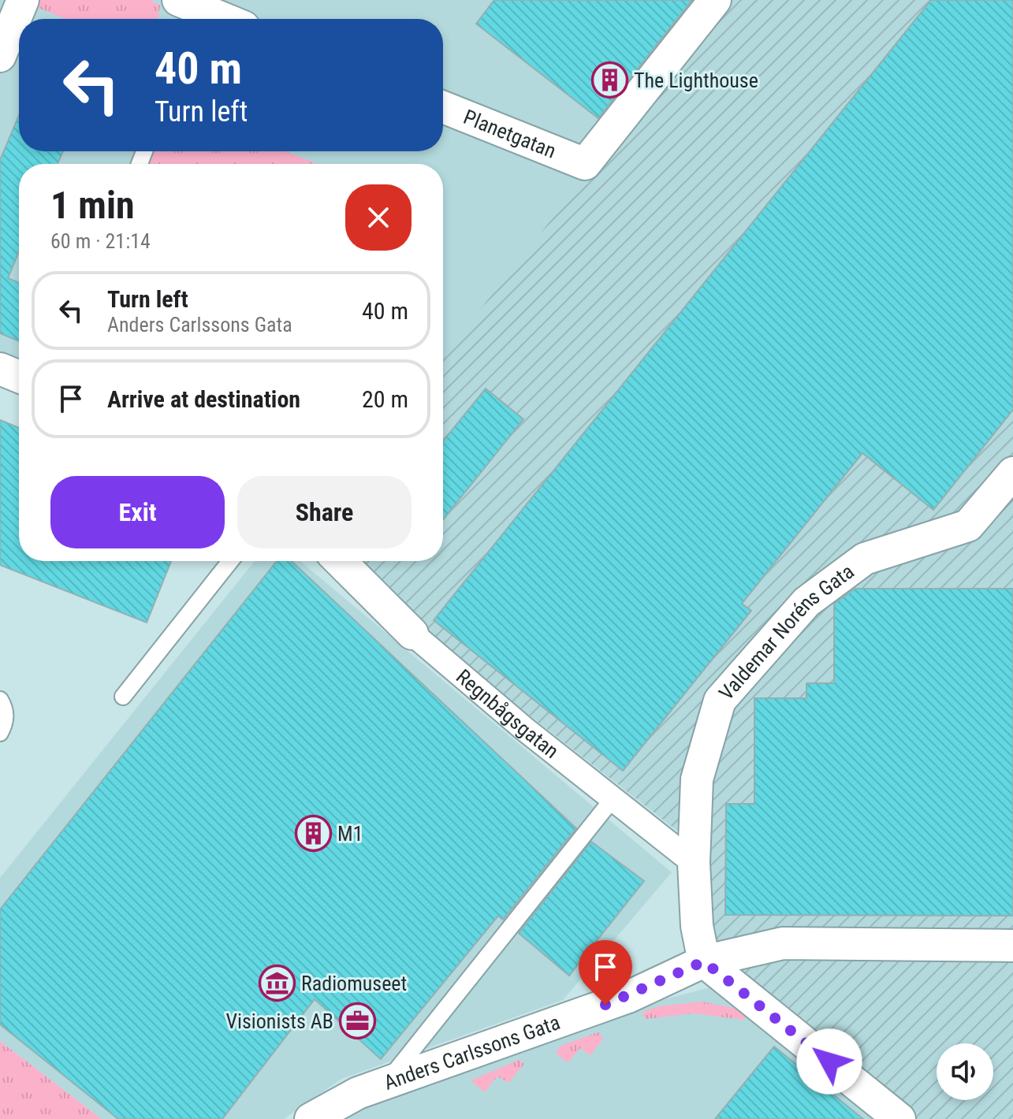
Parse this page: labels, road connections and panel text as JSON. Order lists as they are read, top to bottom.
{
  "streets": {
    "street": [
      "Planetgatan",
      "Valdemar Noréns Gata",
      "Regnbågsgatan",
      "Anders Carlssons Gata"
    ]
  },
  "crossings": [
    ["Valdemar Noréns Gata", "Regnbågsgatan"],
    ["Valdemar Noréns Gata", "Anders Carlssons Gata"]
  ],
  "places": {
    "building": ["The Lighthouse", "M1"],
    "museum": ["Radiomuseet"],
    "office": ["Visionists AB"]
  },
  "page": {
    "turn": ["40 m", "Turn left"],
    "heading": ["1 min", "60 m · 21:14"],
    "list": [
      {
        "name": "Turn left",
        "note": "Anders Carlssons Gata",
        "value": "40 m"
      },
      {
        "name": "Arrive at destination",
        "value": "20 m"
      }
    ],
    "buttons": ["Exit", "Share"]
  }
}
